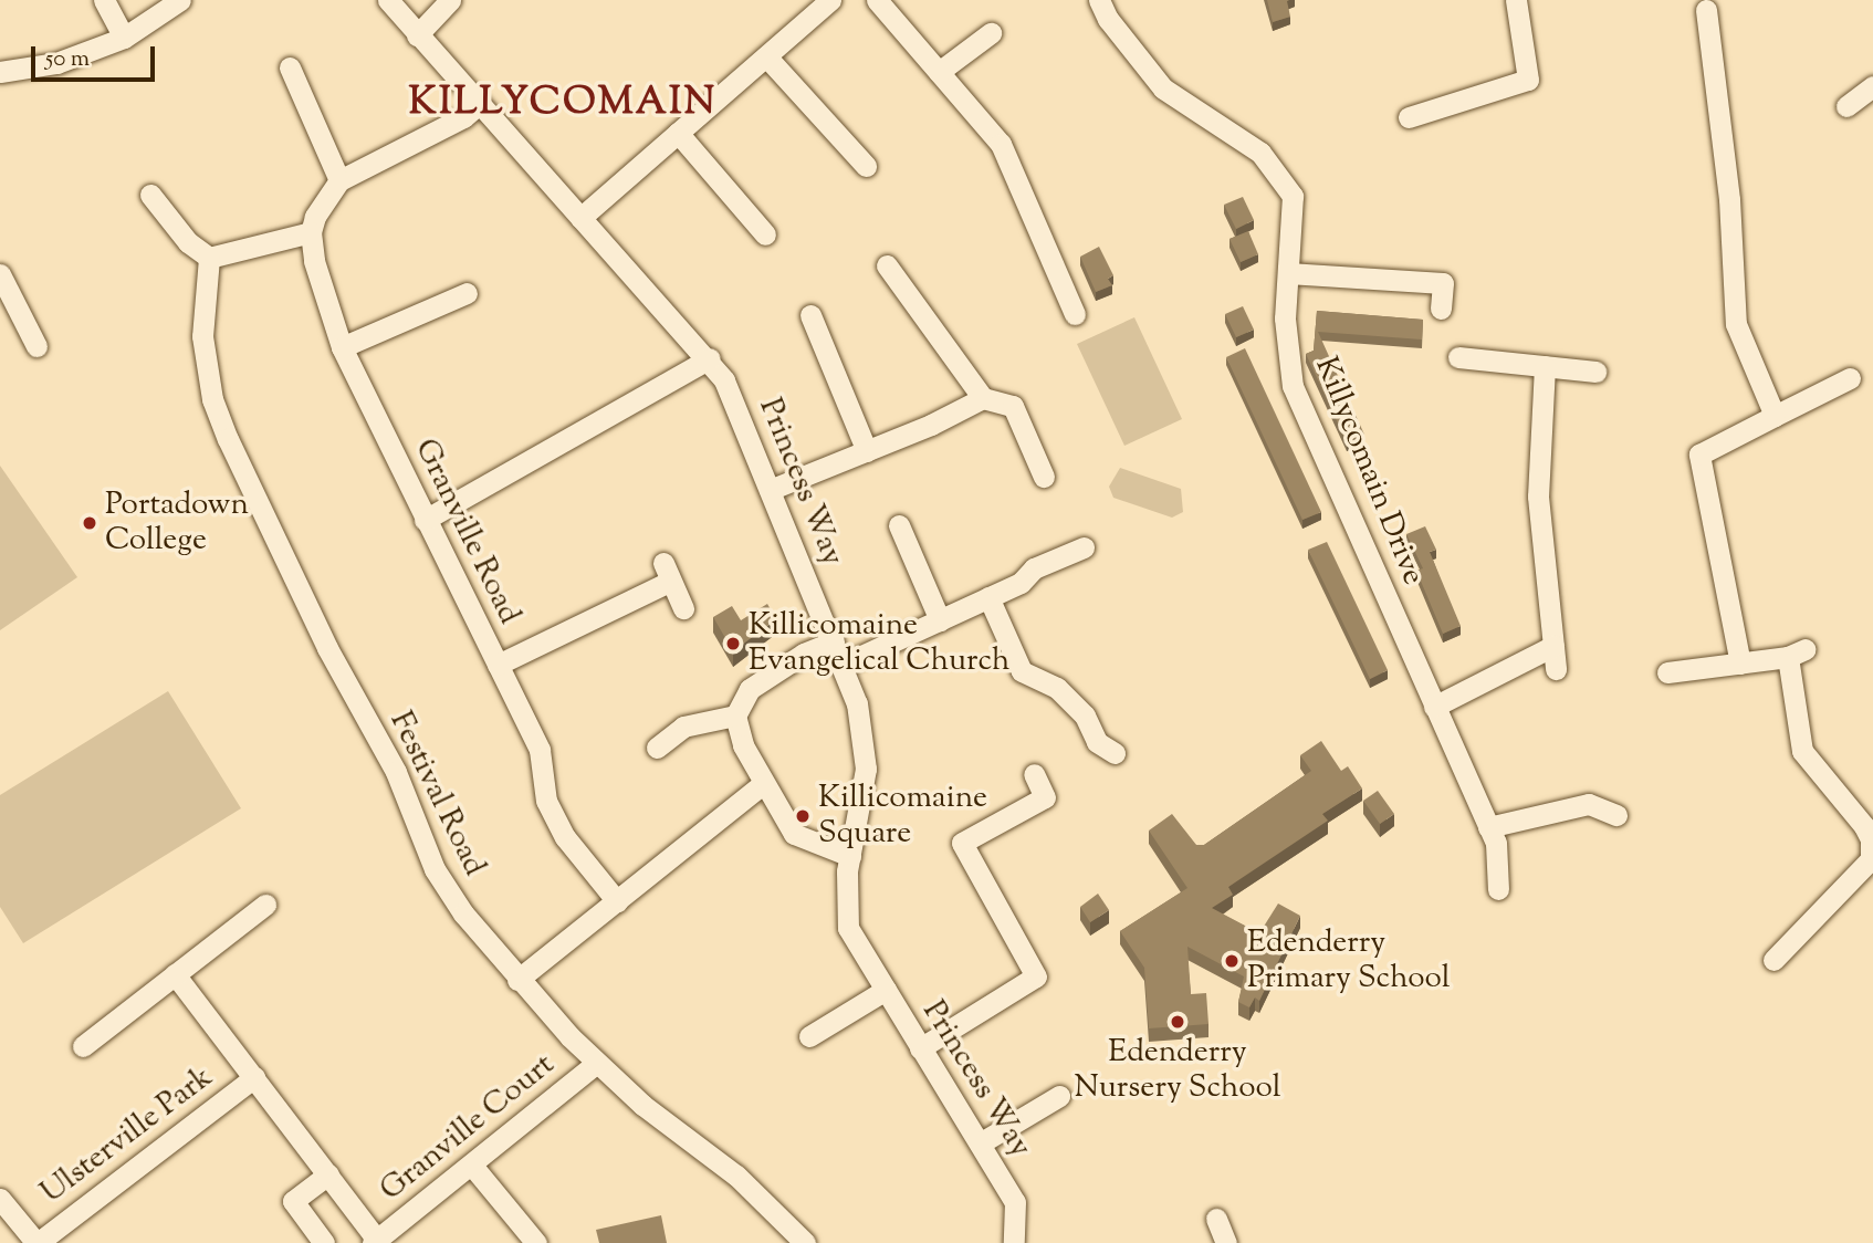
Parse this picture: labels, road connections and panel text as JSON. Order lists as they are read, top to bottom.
{
  "streets": {
    "street": [
      "Killycomain Drive",
      "Princess Way",
      "Granville Road",
      "Festival Road",
      "Granville Court",
      "Ulsterville Park"
    ]
  },
  "crossings": [
    ["Festival Road", "Granville Court"],
    ["Granville Court", "Ulsterville Park"]
  ],
  "districts": ["KILLYCOMAIN"],
  "places": [
    "Portadown College",
    "Killicomaine Evangelical Church",
    "Killicomaine Square",
    "Edenderry Primary School",
    "Edenderry Nursery School"
  ],
  "scale_bar": "50 m"
}
